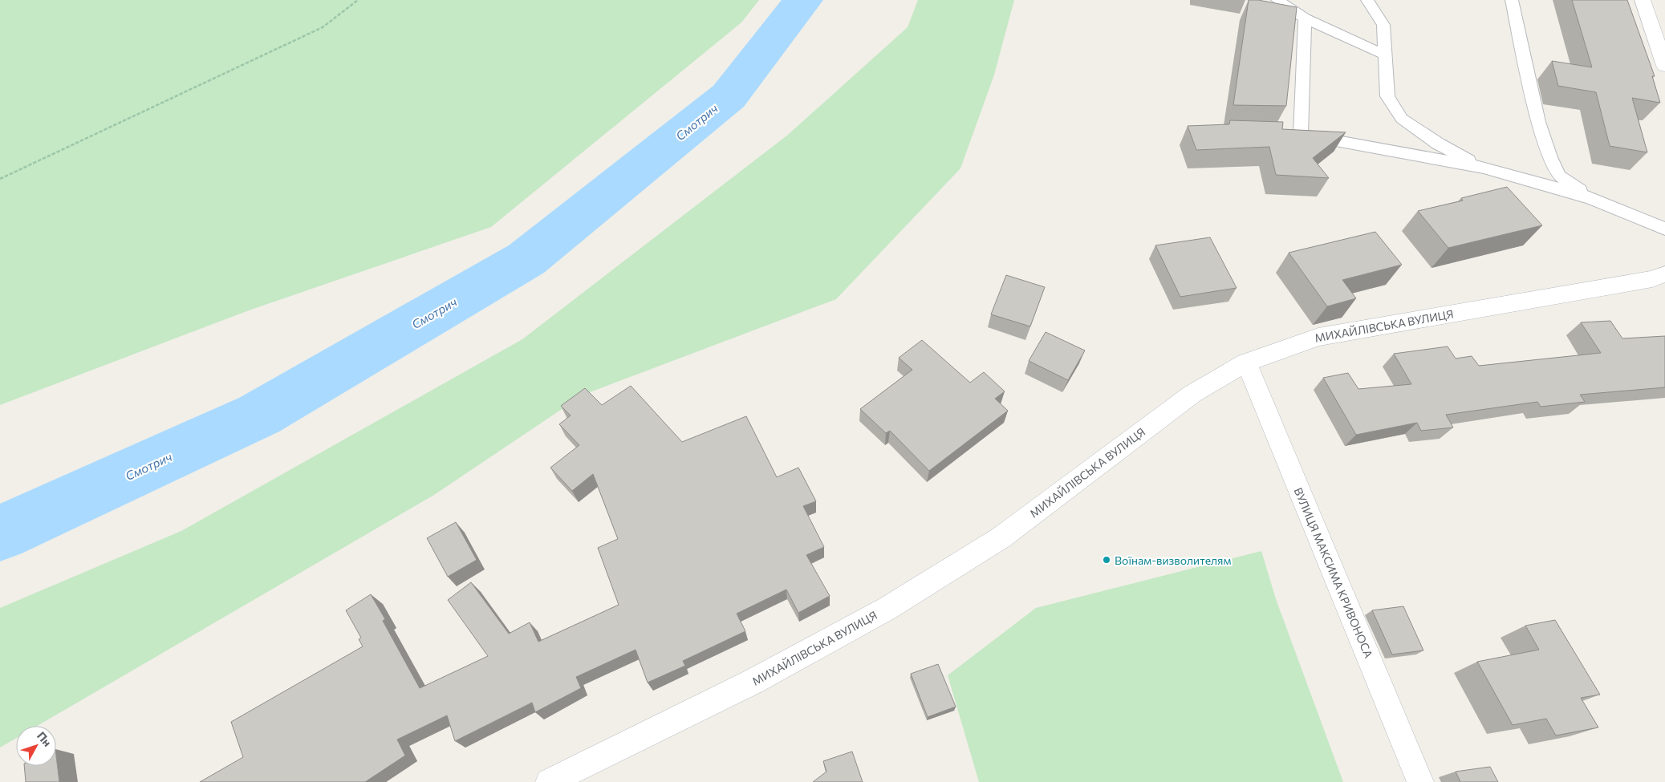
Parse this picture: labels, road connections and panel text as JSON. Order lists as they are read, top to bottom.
{
  "streets": {
    "street": ["МИХАЙЛІВСЬКА ВУЛИЦЯ", "ВУЛИЦЯ МАКСИМА КРИВОНОСА"]
  },
  "crossings": [
    ["МИХАЙЛІВСЬКА ВУЛИЦЯ", "ВУЛИЦЯ МАКСИМА КРИВОНОСА"]
  ],
  "water": ["Смотрич"],
  "places": ["Воїнам-визволителям"],
  "north": "top right"
}
